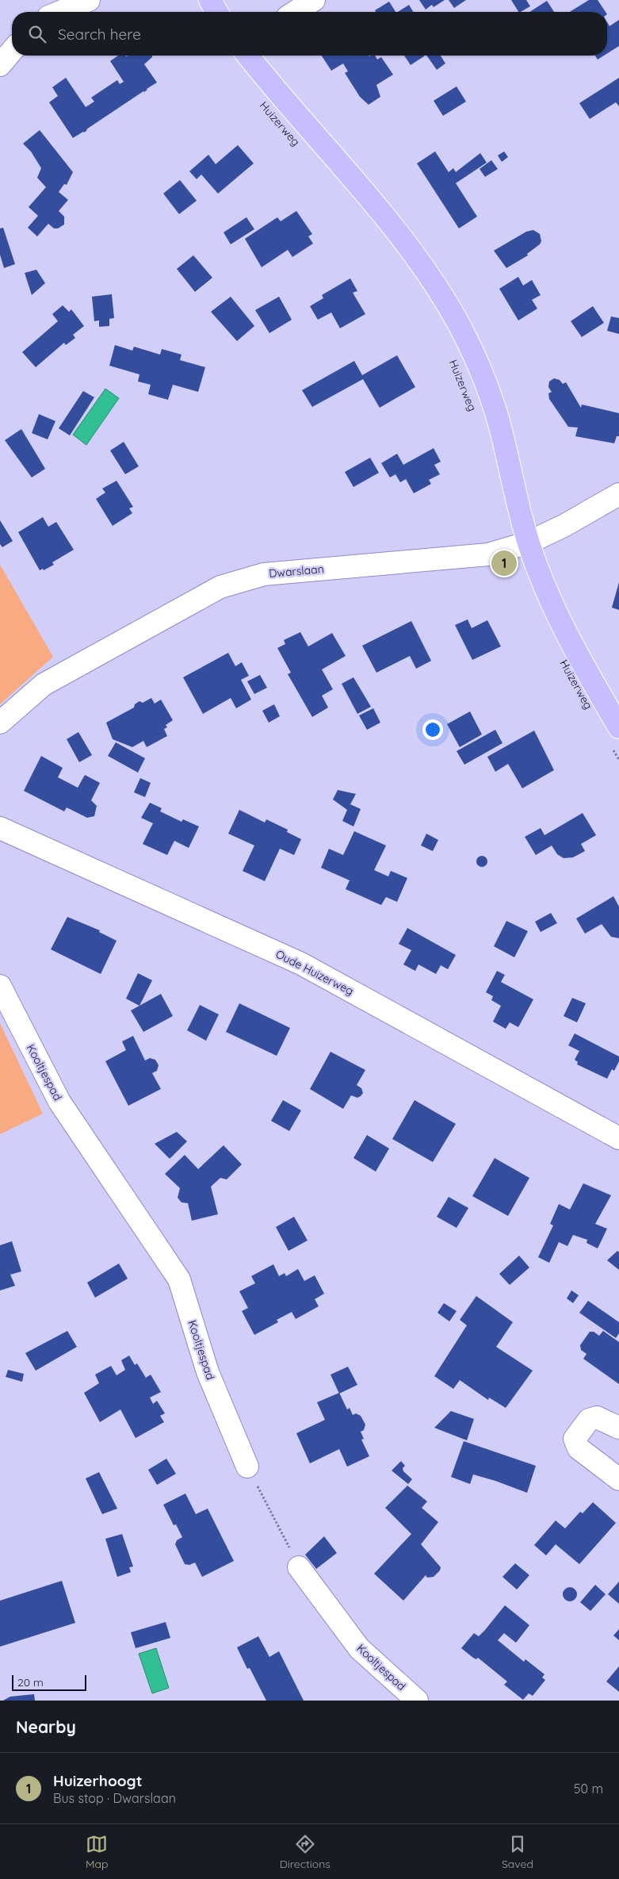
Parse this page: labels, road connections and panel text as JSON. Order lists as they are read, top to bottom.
{
  "streets": {
    "main road": ["Huizerweg"],
    "street": ["Dwarslaan", "Oude Huizerweg", "Kooltjespad"]
  },
  "crossings": [
    ["Huizerweg", "Dwarslaan"]
  ],
  "scale_bar": "20 m",
  "page": {
    "search": "Search here",
    "pins": "1",
    "scale": "20 m",
    "heading": "Nearby",
    "list": [
      {
        "mark": "1",
        "name": "Huizerhoogt",
        "note": "Bus stop · Dwarslaan",
        "value": "50 m"
      }
    ],
    "nav": ["Map", "Directions", "Saved"]
  }
}
